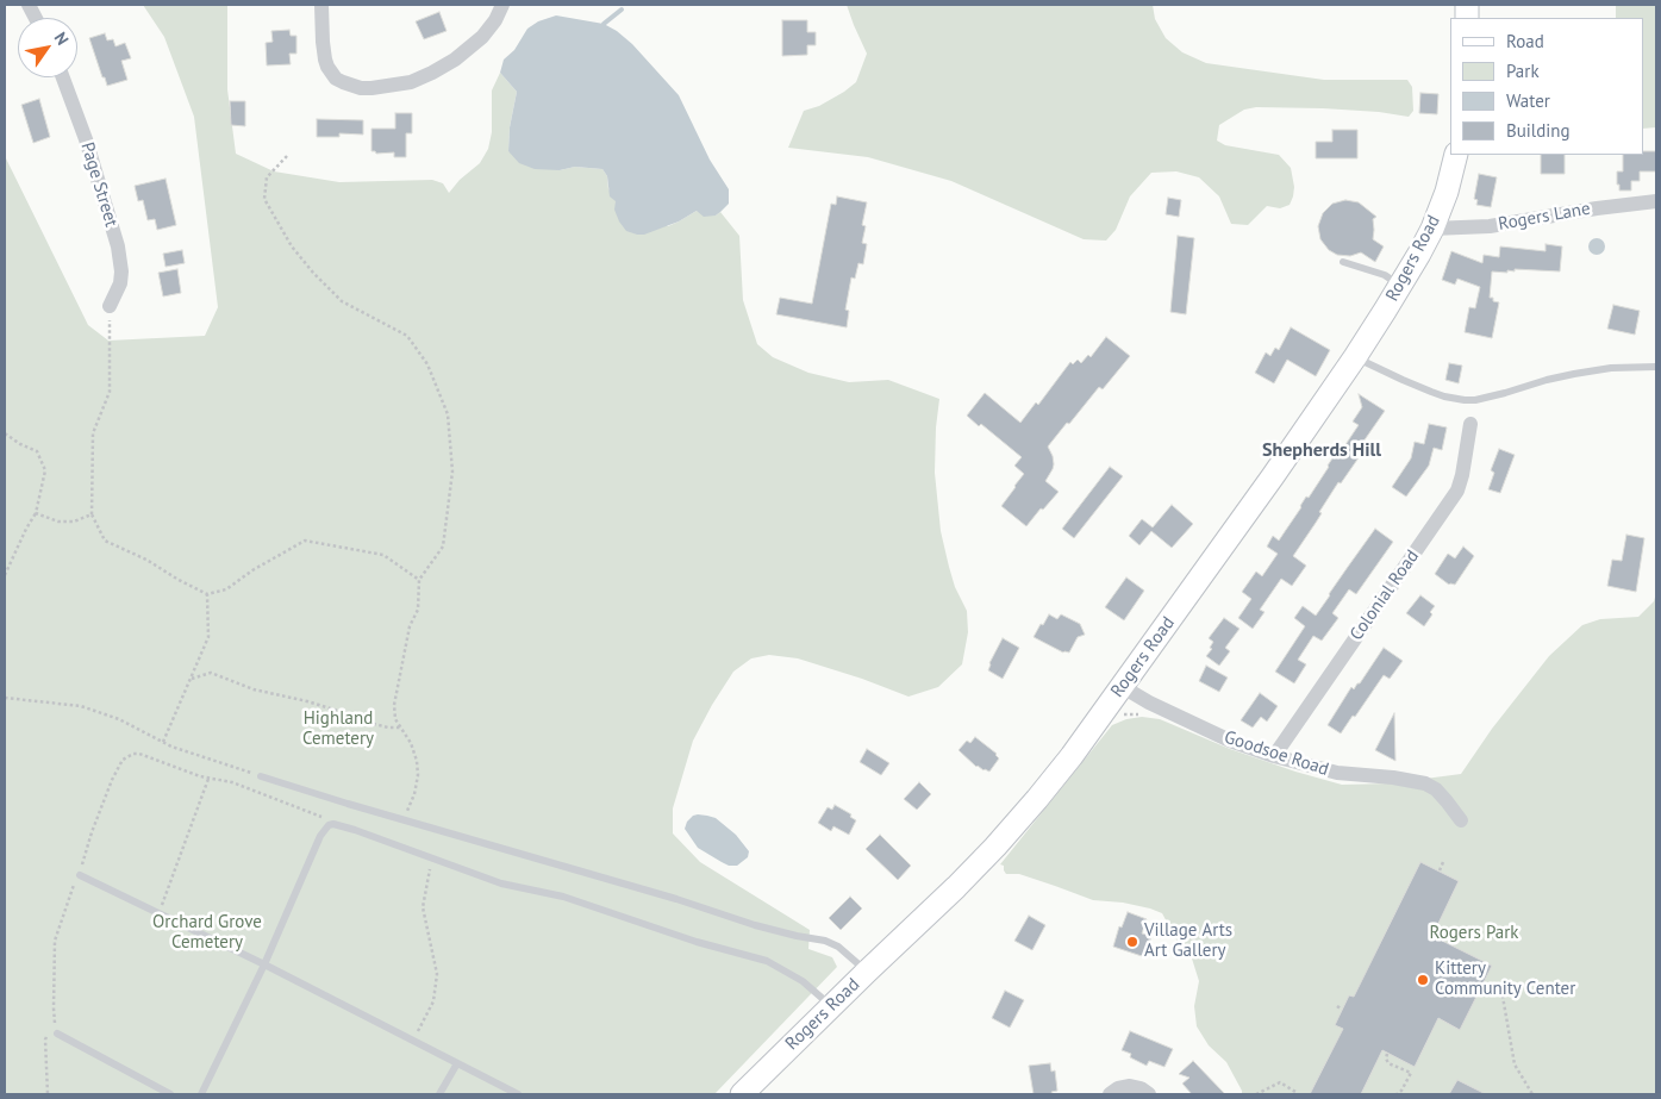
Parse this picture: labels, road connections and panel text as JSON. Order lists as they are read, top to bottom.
{
  "streets": {
    "main road": ["Rogers Road"],
    "street": [
      "Page Street",
      "Rogers Lane",
      "Colonial Road",
      "Goodsoe Road"
    ]
  },
  "crossings": [
    ["Rogers Lane", "Rogers Road"],
    ["Rogers Road", "Goodsoe Road"],
    ["Colonial Road", "Goodsoe Road"]
  ],
  "districts": ["Shepherds Hill"],
  "parks": ["Highland Cemetery", "Orchard Grove Cemetery", "Rogers Park"],
  "places": ["Village Arts Art Gallery", "Kittery Community Center"],
  "legend": [
    "Road",
    "Park",
    "Water",
    "Building"
  ],
  "north": "top right"
}
